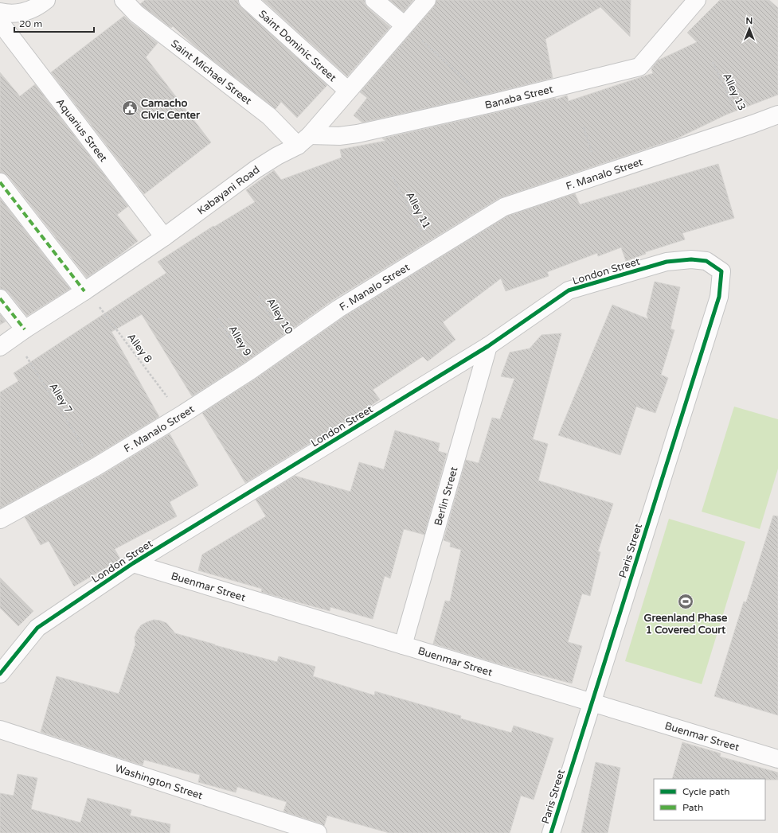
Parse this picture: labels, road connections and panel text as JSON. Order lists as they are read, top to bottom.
{
  "streets": {
    "street": [
      "Saint Dominic Street",
      "Saint Michael Street",
      "Banaba Street",
      "Aquarius Street",
      "F. Manalo Street",
      "Kabayani Road",
      "London Street",
      "Berlin Street",
      "Paris Street",
      "Buenmar Street",
      "Washington Street"
    ],
    "path": [
      "Alley 13",
      "Alley 11",
      "Alley 10",
      "Alley 9",
      "Alley 8",
      "Alley 7"
    ]
  },
  "crossings": [
    ["Saint Dominic Street", "Kabayani Road"],
    ["Saint Michael Street", "Banaba Street"],
    ["Saint Michael Street", "Kabayani Road"],
    ["Alley 13", "F. Manalo Street"],
    ["Banaba Street", "Kabayani Road"],
    ["Aquarius Street", "Kabayani Road"],
    ["F. Manalo Street", "Alley 11"],
    ["F. Manalo Street", "Alley 10"],
    ["F. Manalo Street", "Alley 9"],
    ["F. Manalo Street", "Alley 8"],
    ["F. Manalo Street", "Alley 7"],
    ["Kabayani Road", "Alley 8"],
    ["Kabayani Road", "Alley 7"],
    ["London Street", "Berlin Street"],
    ["London Street", "Paris Street"],
    ["London Street", "Buenmar Street"],
    ["Berlin Street", "Buenmar Street"],
    ["Paris Street", "Buenmar Street"]
  ],
  "places": {
    "public building": ["Camacho Civic Center"],
    "sports": ["Greenland Phase 1 Covered Court"]
  },
  "legend": ["Cycle path", "Path"],
  "scale_bar": "20 m",
  "north": "top"
}
